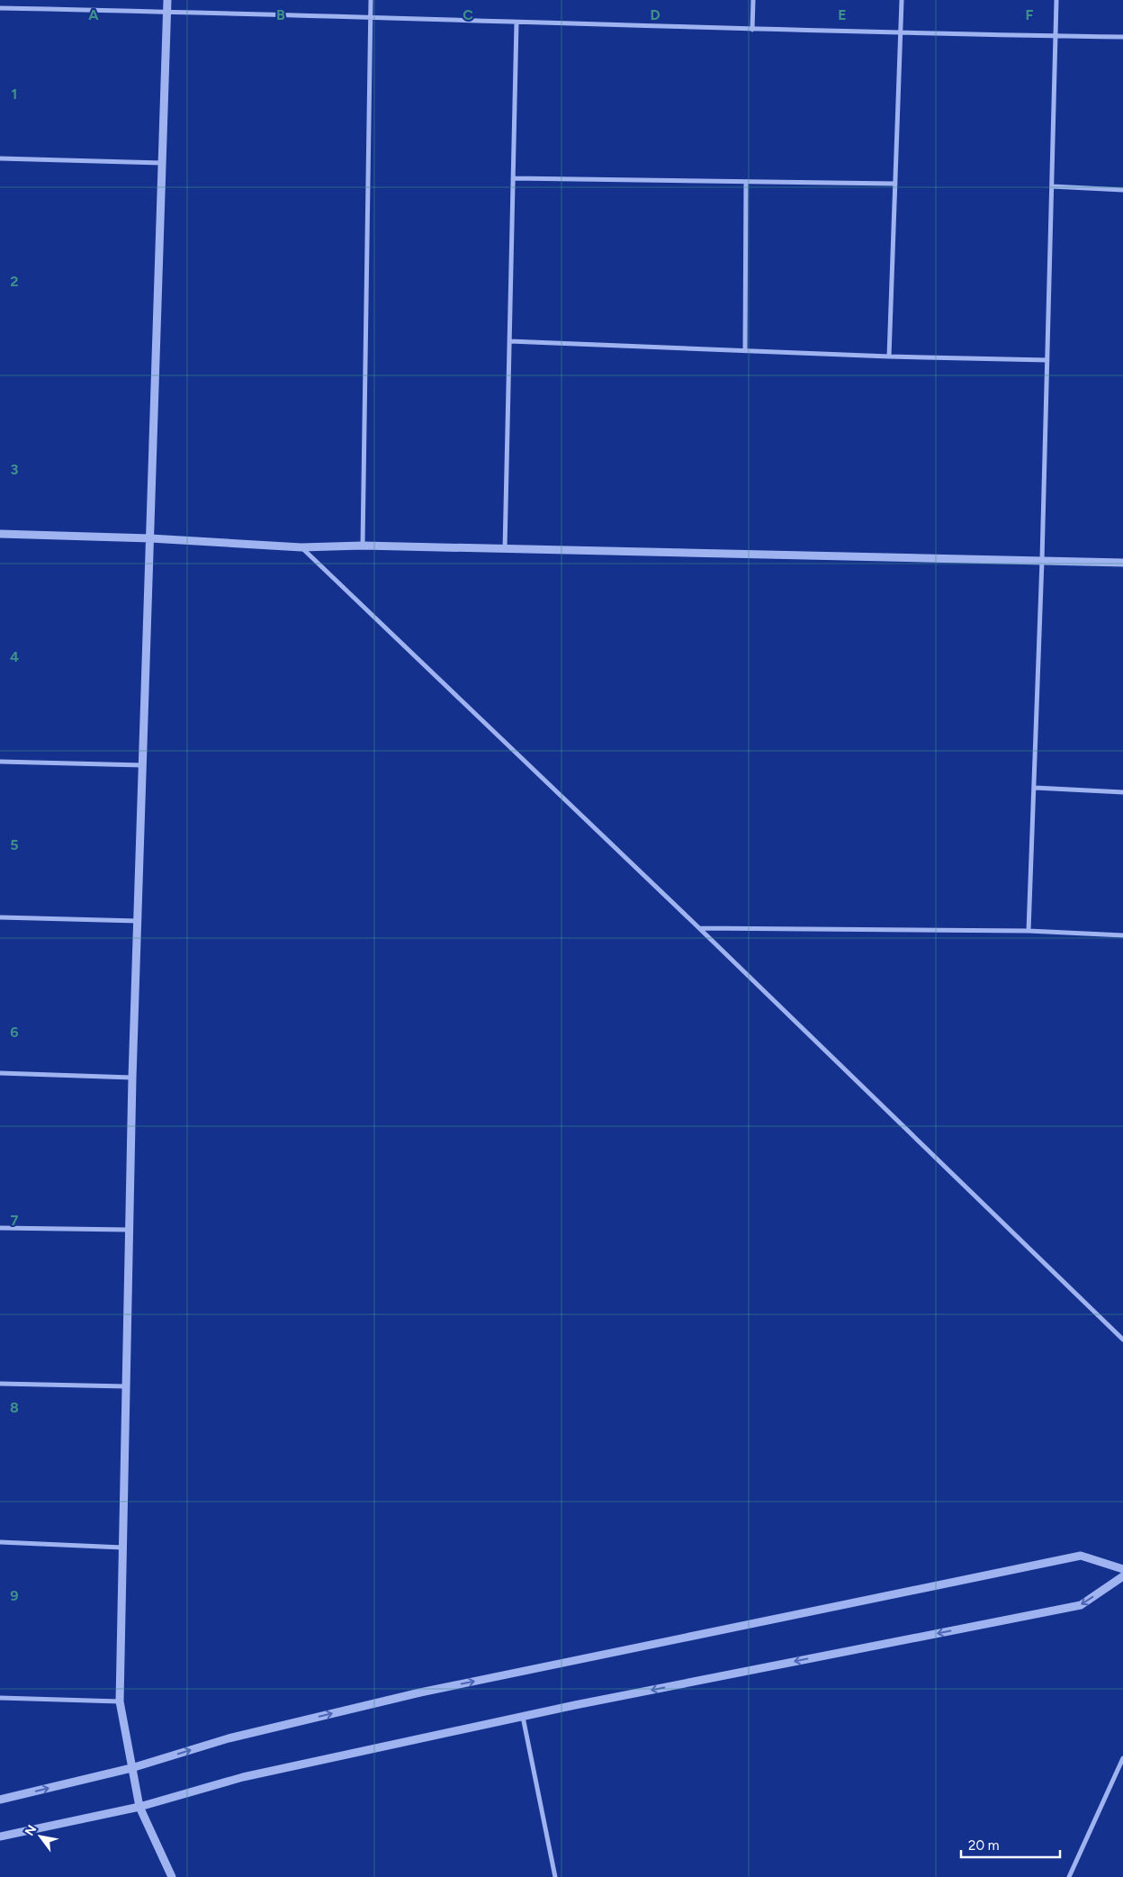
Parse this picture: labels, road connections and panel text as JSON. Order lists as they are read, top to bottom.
{
  "scale_bar": "20 m",
  "north": "top left",
  "grid": {
    "columns": [
      "A",
      "B",
      "C",
      "D",
      "E",
      "F"
    ],
    "rows": [
      "1",
      "2",
      "3",
      "4",
      "5",
      "6",
      "7",
      "8",
      "9"
    ]
  }
}
